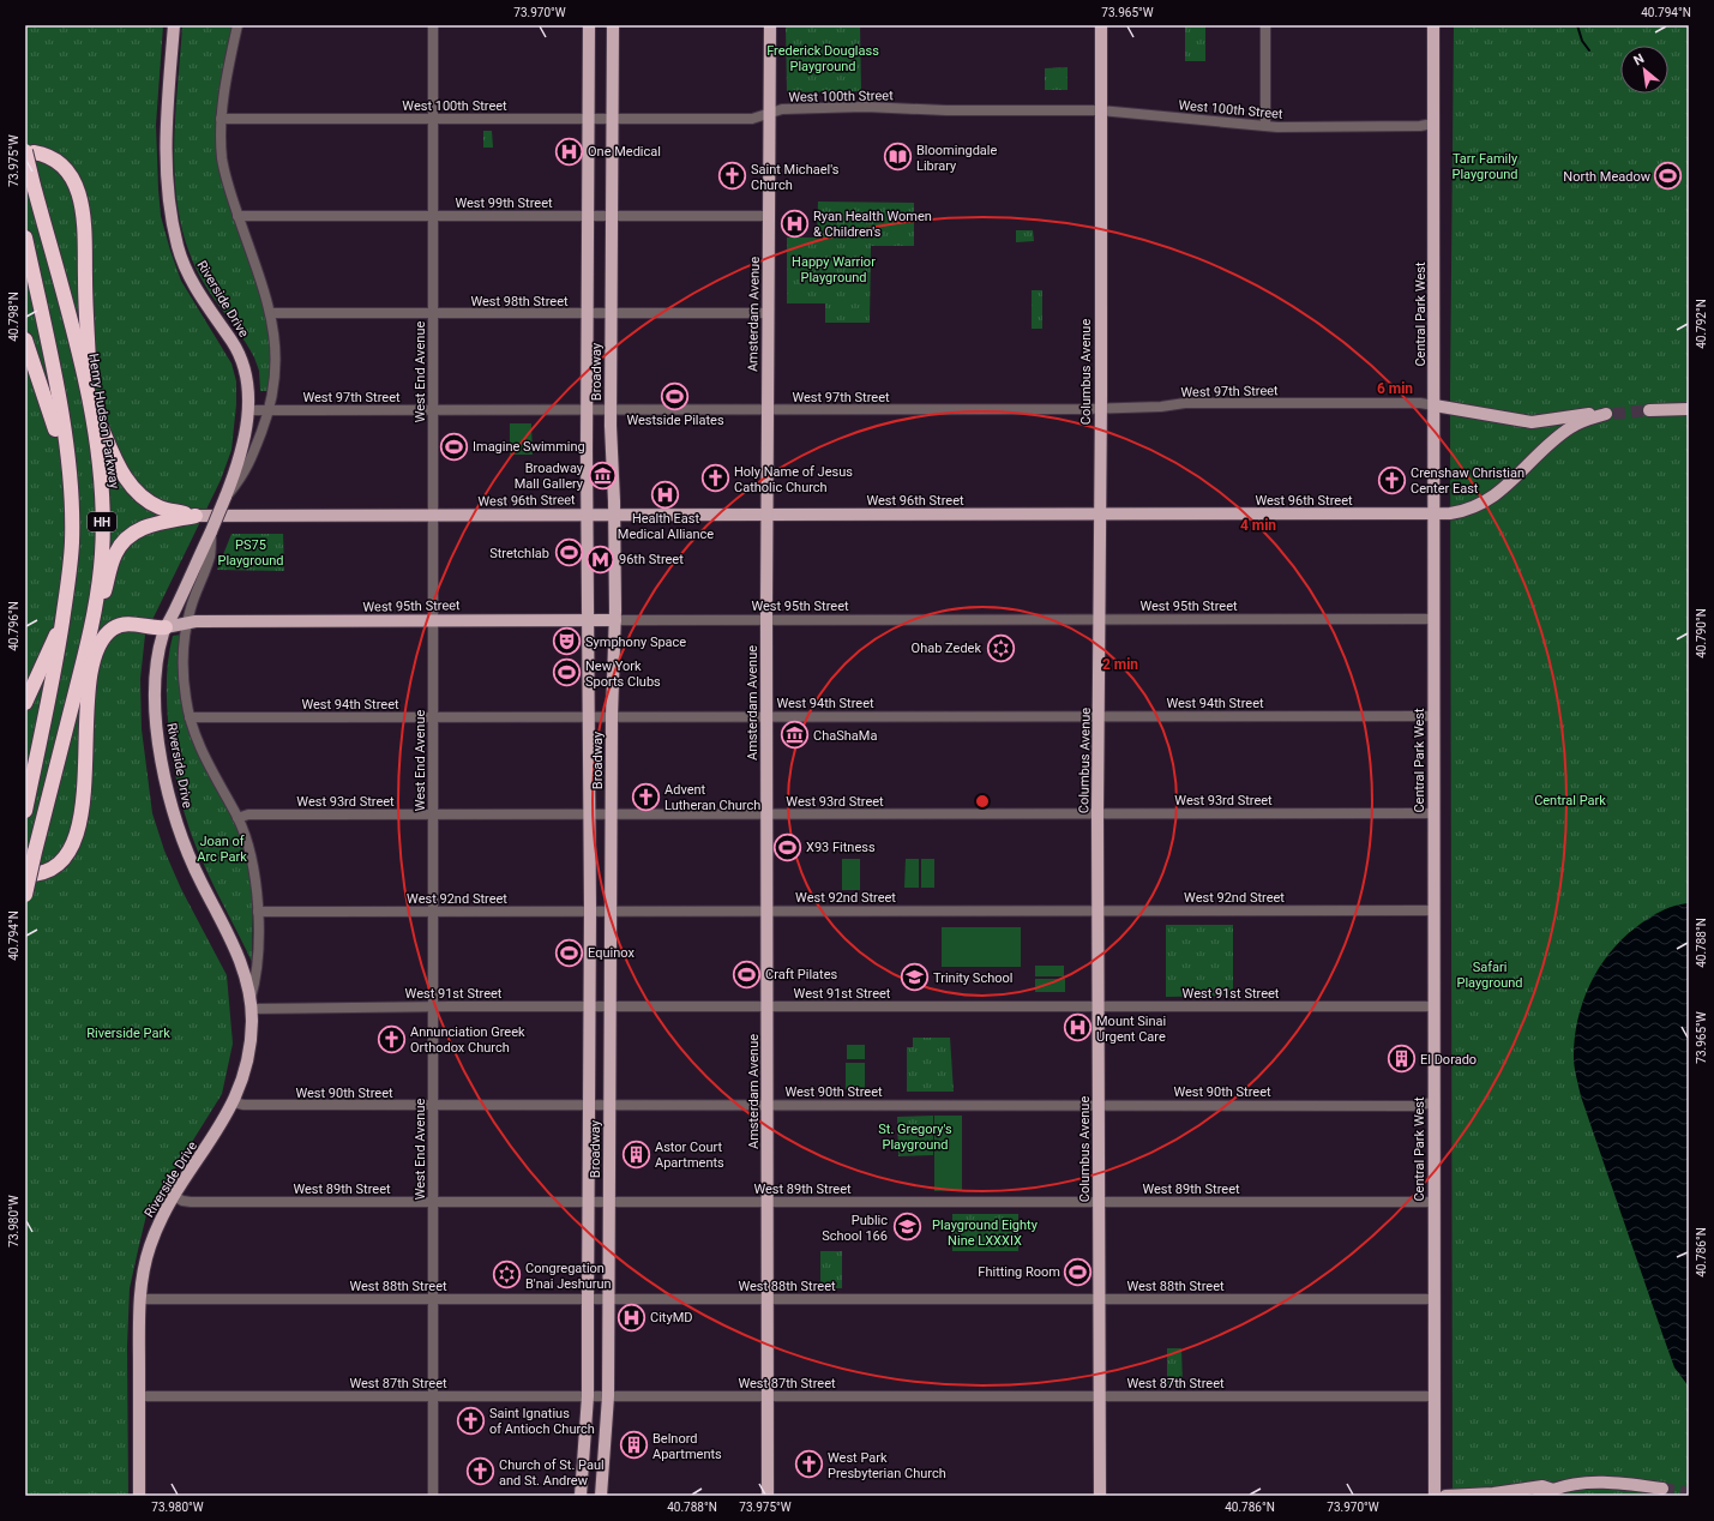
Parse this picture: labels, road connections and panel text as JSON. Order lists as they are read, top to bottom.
{
  "streets": {
    "highway": ["Henry Hudson Parkway", "HH"],
    "main road": [
      "Riverside Drive",
      "Amsterdam Avenue",
      "Central Park West",
      "Broadway",
      "Columbus Avenue",
      "West 96th Street",
      "West 95th Street"
    ],
    "street": [
      "West 100th Street",
      "West 99th Street",
      "West 98th Street",
      "West End Avenue",
      "West 97th Street",
      "West 94th Street",
      "West 93rd Street",
      "West 92nd Street",
      "West 91st Street",
      "West 90th Street",
      "West 89th Street",
      "West 88th Street",
      "West 87th Street"
    ]
  },
  "crossings": [
    ["West 100th Street", "Riverside Drive"],
    ["West 100th Street", "Amsterdam Avenue"],
    ["West 100th Street", "Central Park West"],
    ["West 100th Street", "West End Avenue"],
    ["West 100th Street", "Broadway"],
    ["West 100th Street", "Columbus Avenue"],
    ["West 99th Street", "Riverside Drive"],
    ["West 99th Street", "Amsterdam Avenue"],
    ["West 99th Street", "West End Avenue"],
    ["West 99th Street", "Broadway"],
    ["Riverside Drive", "West 98th Street"],
    ["Riverside Drive", "West 97th Street"],
    ["Riverside Drive", "West 95th Street"],
    ["Riverside Drive", "West 94th Street"],
    ["Riverside Drive", "West 93rd Street"],
    ["Riverside Drive", "West 92nd Street"],
    ["Riverside Drive", "West 91st Street"],
    ["Riverside Drive", "West 90th Street"],
    ["Riverside Drive", "West 89th Street"],
    ["Riverside Drive", "West 88th Street"],
    ["Riverside Drive", "West 87th Street"],
    ["West 98th Street", "Amsterdam Avenue"],
    ["West 98th Street", "West End Avenue"],
    ["West 98th Street", "Broadway"],
    ["Amsterdam Avenue", "West 97th Street"],
    ["Amsterdam Avenue", "West 96th Street"],
    ["Amsterdam Avenue", "West 95th Street"],
    ["Amsterdam Avenue", "West 94th Street"],
    ["Amsterdam Avenue", "West 93rd Street"],
    ["Amsterdam Avenue", "West 92nd Street"],
    ["Amsterdam Avenue", "West 91st Street"],
    ["Amsterdam Avenue", "West 90th Street"],
    ["Amsterdam Avenue", "West 89th Street"],
    ["Amsterdam Avenue", "West 88th Street"],
    ["Amsterdam Avenue", "West 87th Street"],
    ["Central Park West", "West 97th Street"],
    ["Central Park West", "West 96th Street"],
    ["Central Park West", "West 95th Street"],
    ["Central Park West", "West 94th Street"],
    ["Central Park West", "West 93rd Street"],
    ["Central Park West", "West 92nd Street"],
    ["Central Park West", "West 91st Street"],
    ["Central Park West", "West 90th Street"],
    ["Central Park West", "West 89th Street"],
    ["Central Park West", "West 88th Street"],
    ["Central Park West", "West 87th Street"],
    ["West End Avenue", "West 97th Street"],
    ["West End Avenue", "West 96th Street"],
    ["West End Avenue", "West 95th Street"],
    ["West End Avenue", "West 94th Street"],
    ["West End Avenue", "West 93rd Street"],
    ["West End Avenue", "West 92nd Street"],
    ["West End Avenue", "West 91st Street"],
    ["West End Avenue", "West 90th Street"],
    ["West End Avenue", "West 89th Street"],
    ["West End Avenue", "West 88th Street"],
    ["West End Avenue", "West 87th Street"],
    ["Broadway", "West 97th Street"],
    ["Broadway", "West 96th Street"],
    ["Broadway", "West 95th Street"],
    ["Broadway", "West 94th Street"],
    ["Broadway", "West 93rd Street"],
    ["Broadway", "West 92nd Street"],
    ["Broadway", "West 91st Street"],
    ["Broadway", "West 90th Street"],
    ["Broadway", "West 89th Street"],
    ["Broadway", "West 88th Street"],
    ["Broadway", "West 87th Street"],
    ["Columbus Avenue", "West 97th Street"],
    ["Columbus Avenue", "West 96th Street"],
    ["Columbus Avenue", "West 95th Street"],
    ["Columbus Avenue", "West 94th Street"],
    ["Columbus Avenue", "West 93rd Street"],
    ["Columbus Avenue", "West 92nd Street"],
    ["Columbus Avenue", "West 91st Street"],
    ["Columbus Avenue", "West 90th Street"],
    ["Columbus Avenue", "West 89th Street"],
    ["Columbus Avenue", "West 88th Street"],
    ["Columbus Avenue", "West 87th Street"],
    ["West 97th Street", "West 96th Street"]
  ],
  "parks": [
    "Frederick Douglass Playground",
    "Tarr Family Playground",
    "Happy Warrior Playground",
    "PS75 Playground",
    "Central Park",
    "Joan of Arc Park",
    "Safari Playground",
    "Riverside Park",
    "St. Gregory's Playground",
    "Playground Eighty Nine LXXXIX"
  ],
  "places": {
    "hospital": [
      "One Medical",
      "Ryan Health Women & Children's",
      "Health East Medical Alliance",
      "Mount Sinai Urgent Care",
      "CityMD"
    ],
    "library": ["Bloomingdale Library"],
    "church": [
      "Saint Michael's Church",
      "Holy Name of Jesus Catholic Church",
      "Crenshaw Christian Center East",
      "Advent Lutheran Church",
      "Annunciation Greek Orthodox Church",
      "Saint Ignatius of Antioch Church",
      "West Park Presbyterian Church",
      "Church of St. Paul and St. Andrew"
    ],
    "sports": [
      "North Meadow",
      "Westside Pilates",
      "Imagine Swimming",
      "Stretchlab",
      "New York Sports Clubs",
      "X93 Fitness",
      "Equinox",
      "Craft Pilates",
      "Fhitting Room"
    ],
    "museum": ["Broadway Mall Gallery", "ChaShaMa"],
    "metro station": ["96th Street"],
    "theatre": ["Symphony Space"],
    "synagogue": ["Ohab Zedek", "Congregation B'nai Jeshurun"],
    "school or university": ["Trinity School", "Public School 166"],
    "building": ["El Dorado", "Astor Court Apartments", "Belnord Apartments"]
  },
  "north": "top left",
  "coordinates": [
    "73.970°W",
    "73.965°W",
    "40.794°N",
    "73.975°W",
    "40.798°N",
    "40.792°N",
    "40.796°N",
    "40.790°N",
    "40.788°N",
    "73.980°W",
    "40.786°N"
  ],
  "rings": ["6 min", "4 min", "2 min"]
}
